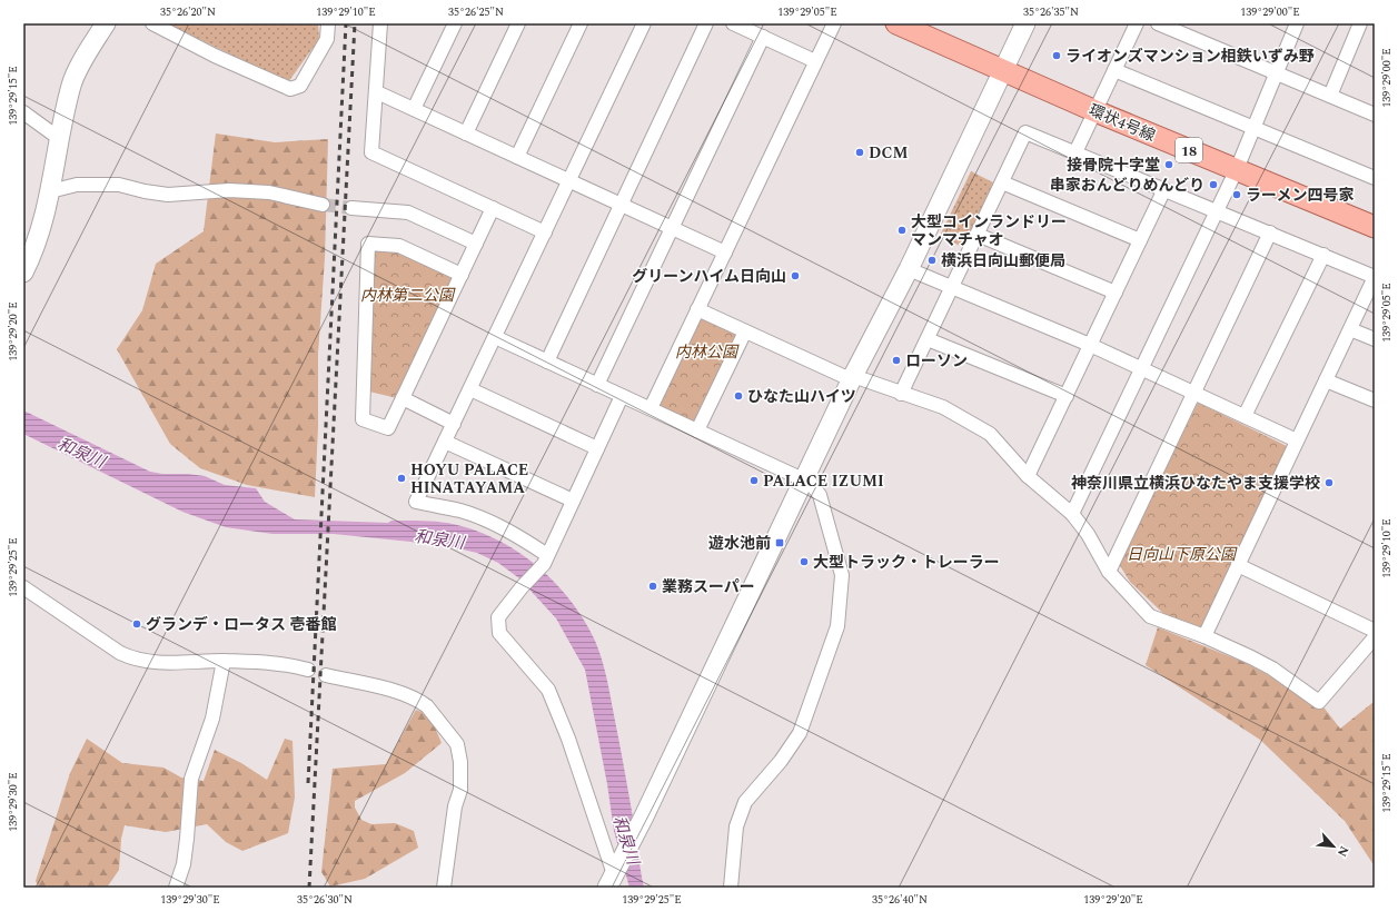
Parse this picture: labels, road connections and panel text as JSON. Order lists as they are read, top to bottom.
{
  "streets": {
    "main road": ["環状4号線", "18"]
  },
  "water": ["和泉川"],
  "parks": ["内林第二公園", "内林公園", "日向山下原公園"],
  "places": {
    "other": [
      "ライオンズマンション相鉄いずみ野",
      "DCM",
      "接骨院十字堂",
      "串家おんどりめんどり",
      "ラーメン四号家",
      "大型コインランドリー マンマチャオ",
      "横浜日向山郵便局",
      "グリーンハイム日向山",
      "ローソン",
      "ひなた山ハイツ",
      "HOYU PALACE HINATAYAMA",
      "PALACE IZUMI",
      "神奈川県立横浜ひなたやま支援学校",
      "大型トラック・トレーラー",
      "業務スーパー",
      "グランデ・ロータス 壱番館"
    ],
    "transit": ["遊水池前"]
  },
  "north": "bottom right",
  "coordinates": [
    "35°26'20\"N",
    "139°29'10\"E",
    "35°26'25\"N",
    "139°29'05\"E",
    "35°26'35\"N",
    "139°29'00\"E",
    "139°29'15\"E",
    "139°29'20\"E",
    "139°29'25\"E",
    "139°29'30\"E",
    "35°26'30\"N",
    "35°26'40\"N"
  ]
}
